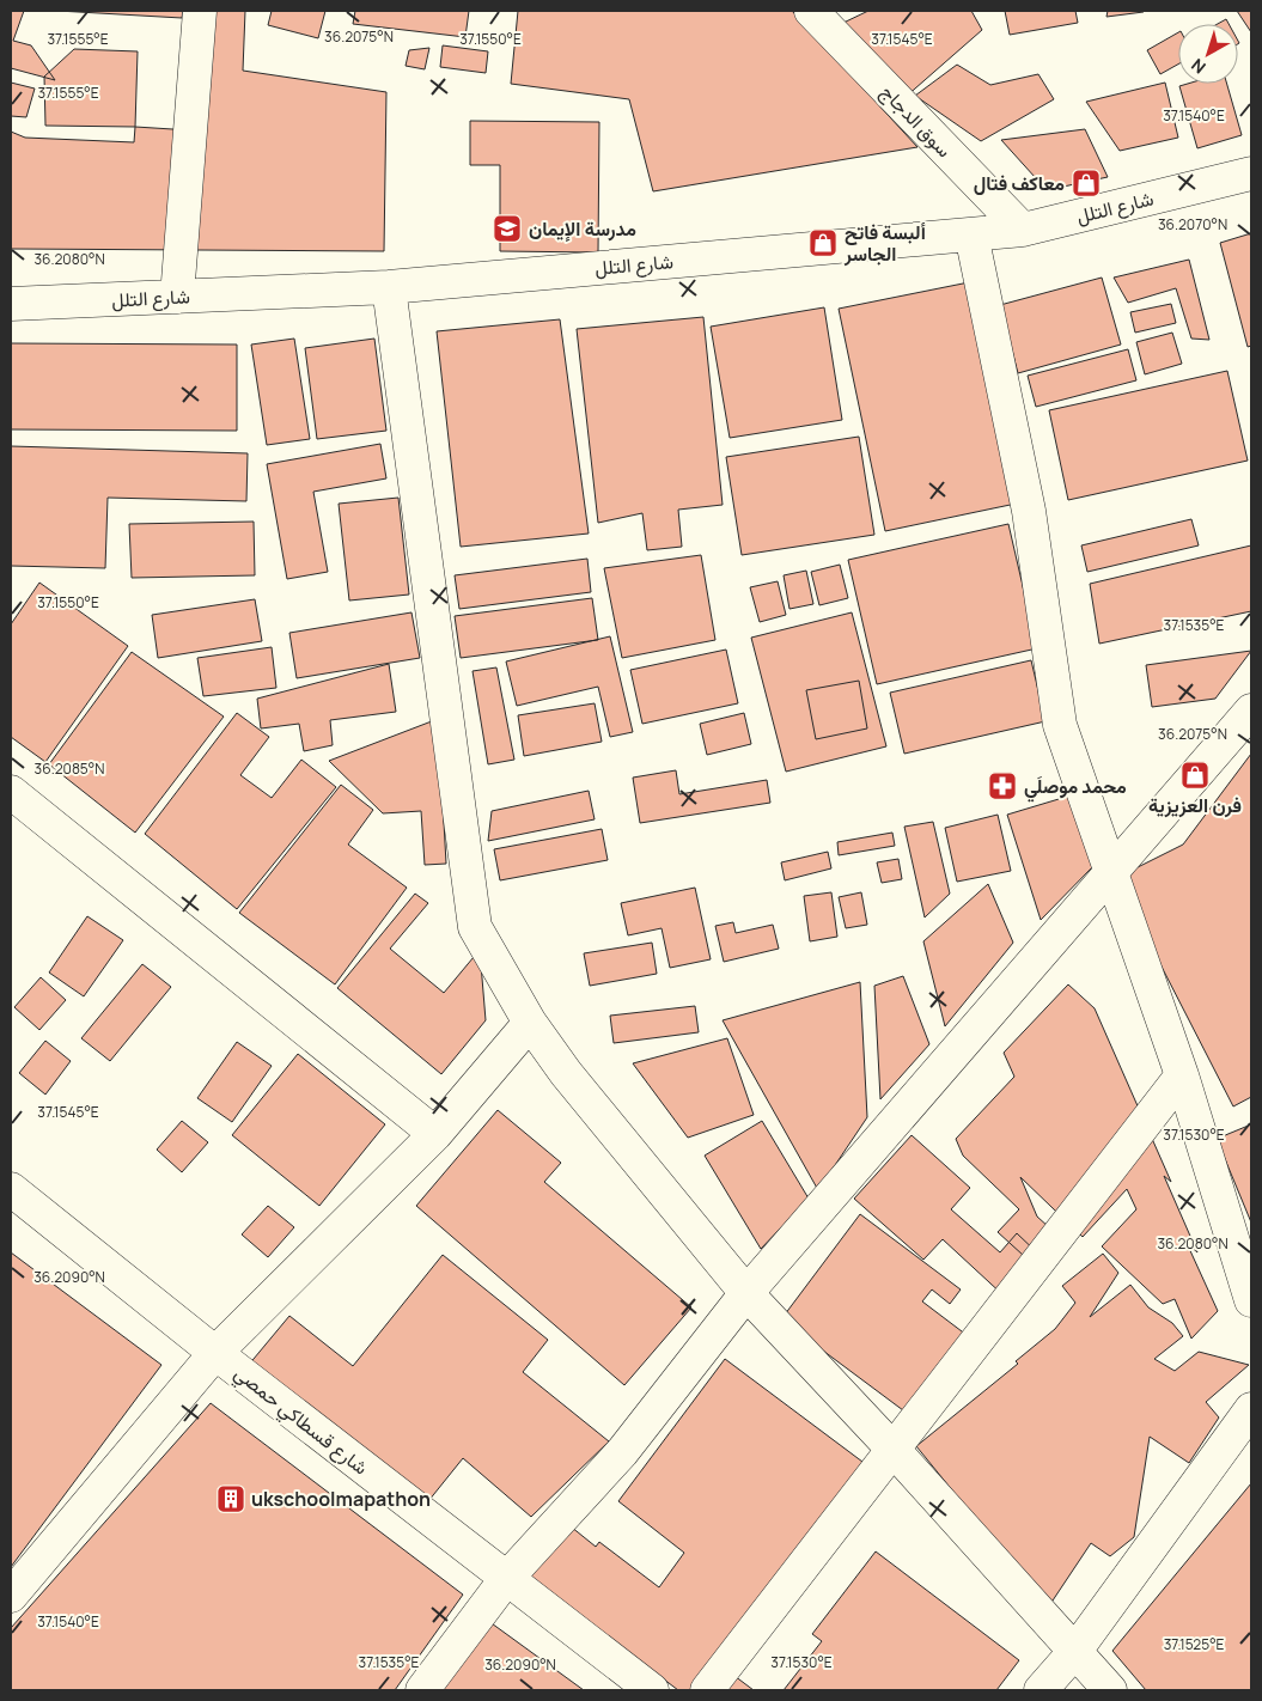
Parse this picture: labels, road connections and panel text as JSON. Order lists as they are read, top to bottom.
{
  "streets": {
    "street": ["سوق الدجاج", "شارع التلل", "شارع قسطاكي حمصي"]
  },
  "crossings": [
    ["سوق الدجاج", "شارع التلل"]
  ],
  "places": {
    "shop": ["معاكف فتال", "ألبسة فاتح الجاسر", "فرن العزيزية"],
    "school or university": ["مدرسة الإيمان"],
    "pharmacy": ["محمد موصلَي"],
    "building": ["ukschoolmapathon"]
  },
  "north": "bottom left",
  "coordinates": [
    "36.2075°N",
    "37.1555°E",
    "37.1550°E",
    "37.1545°E",
    "37.1540°E",
    "36.2070°N",
    "36.2080°N",
    "37.1535°E",
    "36.2085°N",
    "37.1530°E",
    "36.2090°N",
    "37.1525°E"
  ]
}
